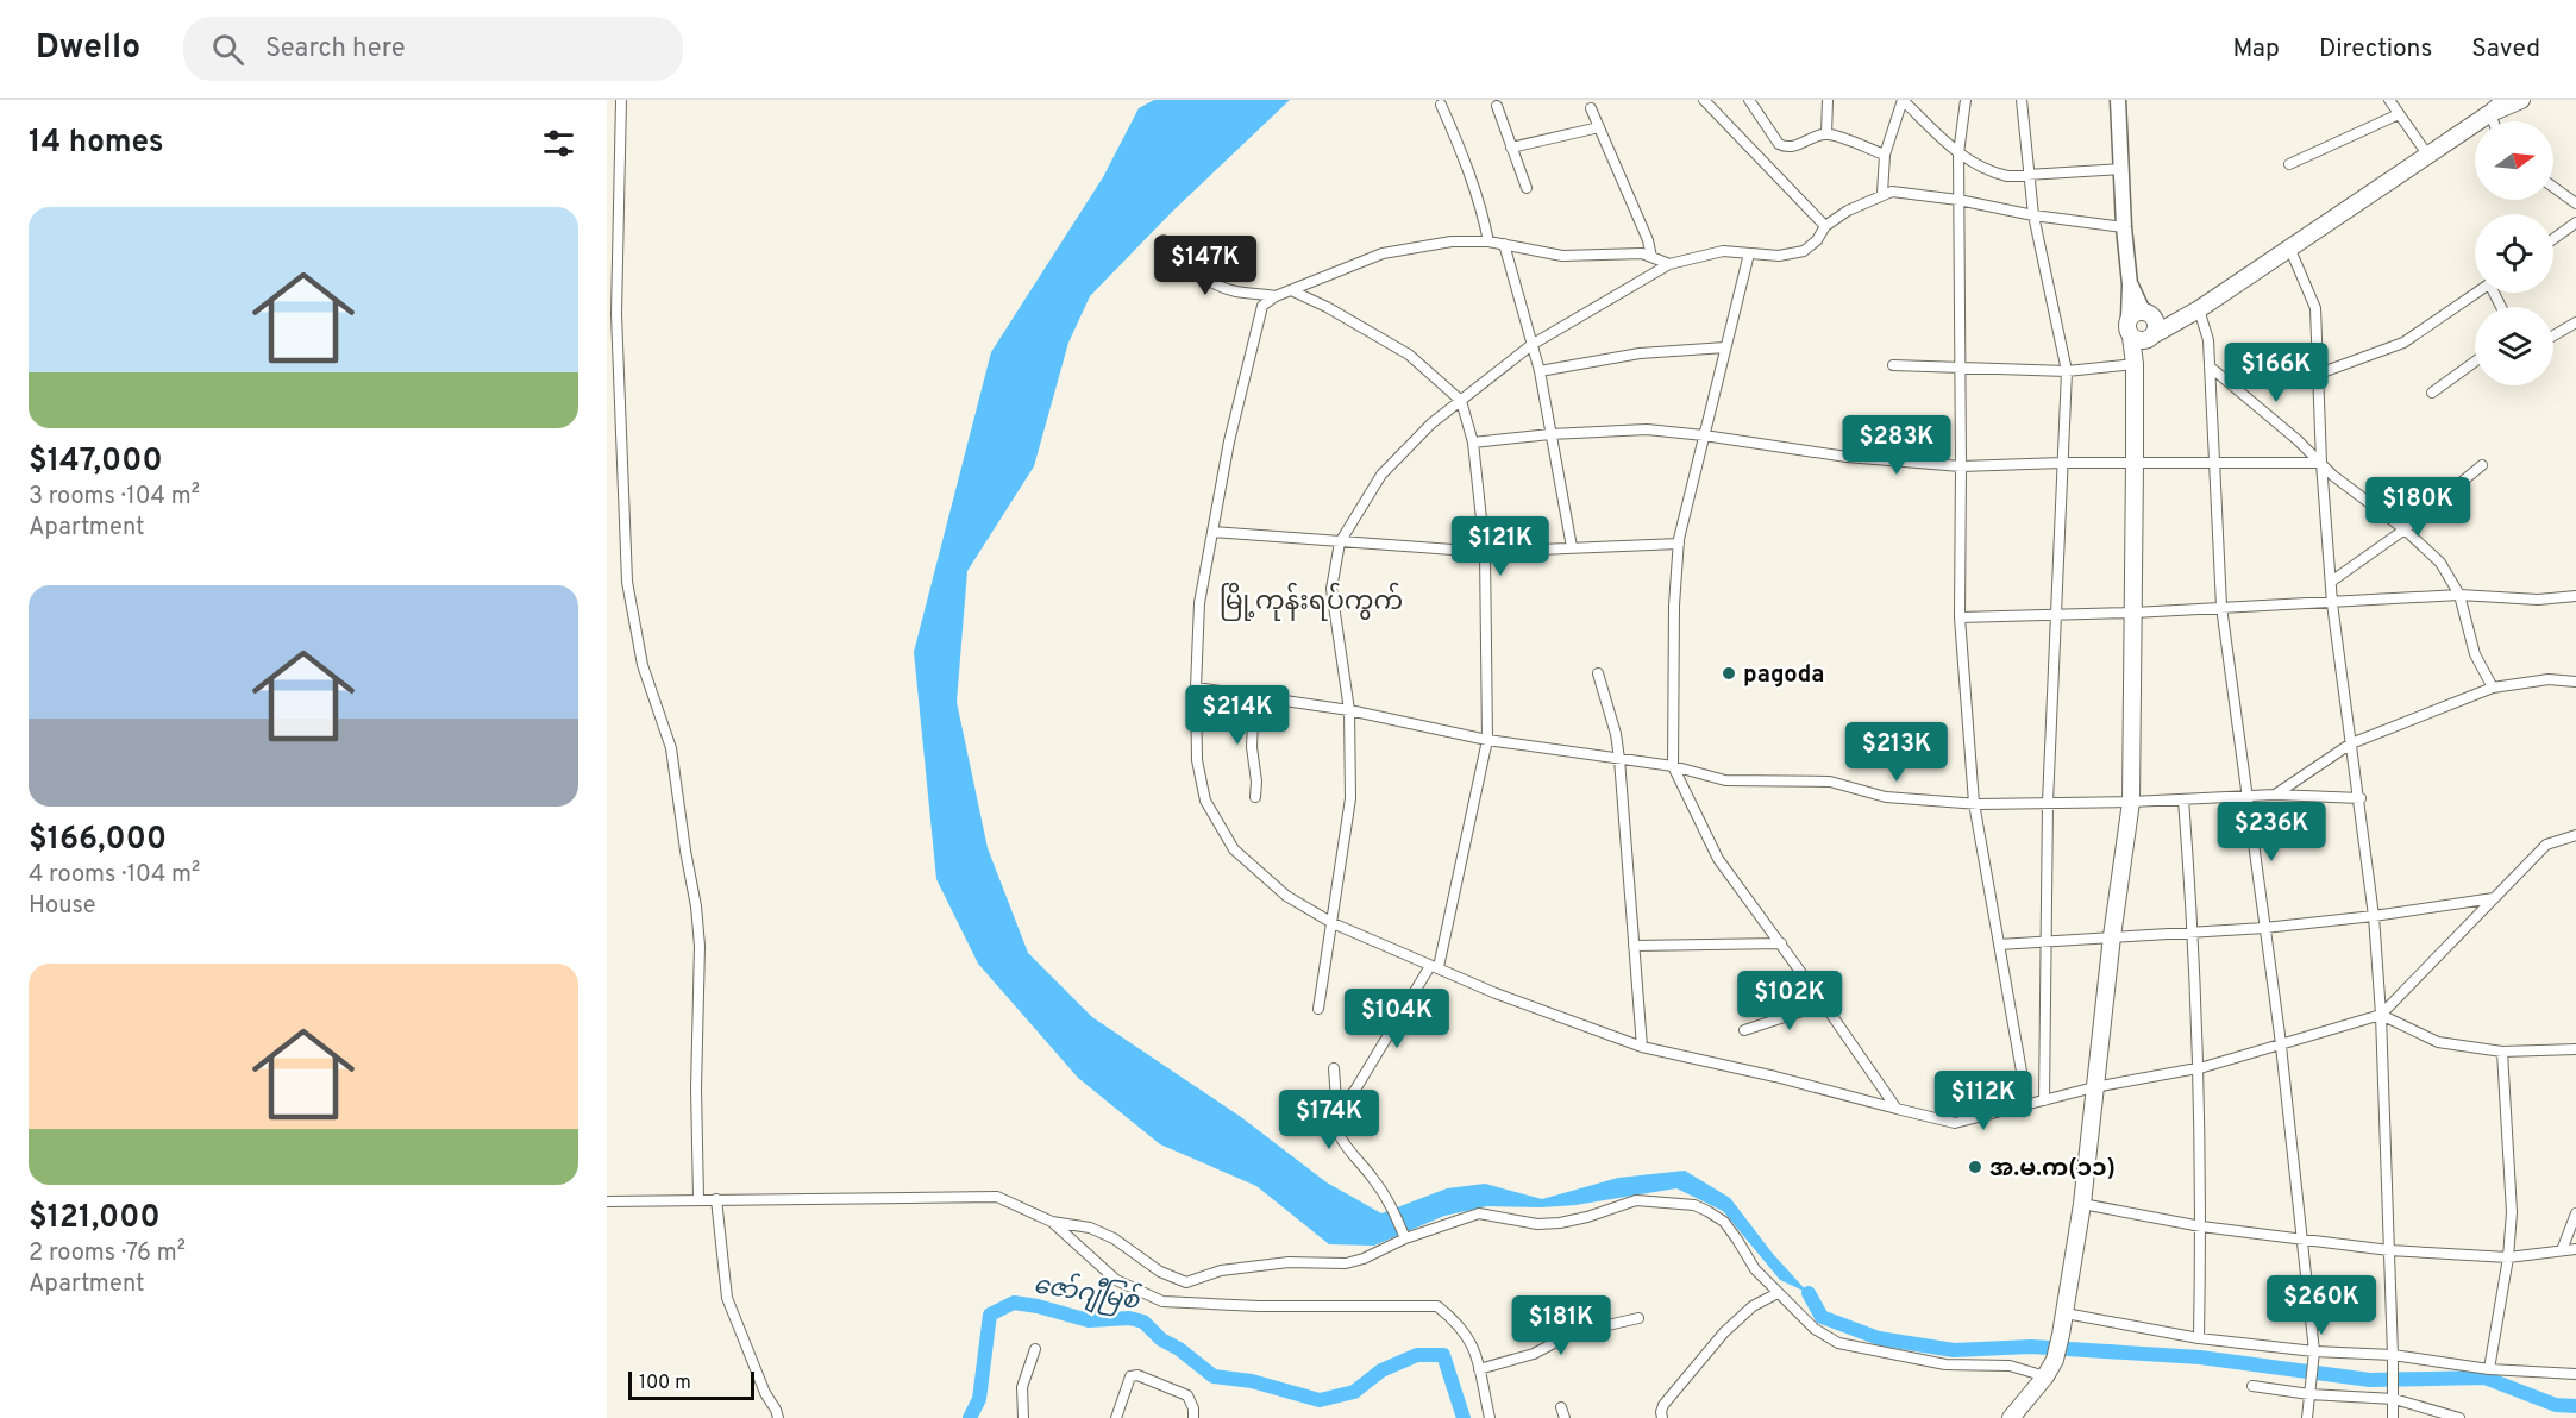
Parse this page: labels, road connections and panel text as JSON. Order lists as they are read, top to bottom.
{
  "districts": ["မြို့ကုန်းရပ်ကွက်"],
  "water": ["ဇော်ဂျီမြစ်"],
  "places": ["pagoda", "အ.မ.က(၁၁)"],
  "scale_bar": "100 m",
  "north": "right",
  "page": {
    "header": "Dwello",
    "search": "Search here",
    "nav": ["Map", "Directions", "Saved"],
    "heading": "14 homes",
    "list": [
      {
        "name": "$147,000",
        "note": "3 rooms · 104 m² · Apartment"
      },
      {
        "name": "$166,000",
        "note": "4 rooms · 104 m² · House"
      },
      {
        "name": "$121,000",
        "note": "2 rooms · 76 m² · Apartment"
      }
    ],
    "price": [
      "$147K",
      "$166K",
      "$283K",
      "$180K",
      "$121K",
      "$214K",
      "$213K",
      "$236K",
      "$102K",
      "$104K",
      "$112K",
      "$174K",
      "$260K",
      "$181K"
    ],
    "scale": "100 m"
  }
}
